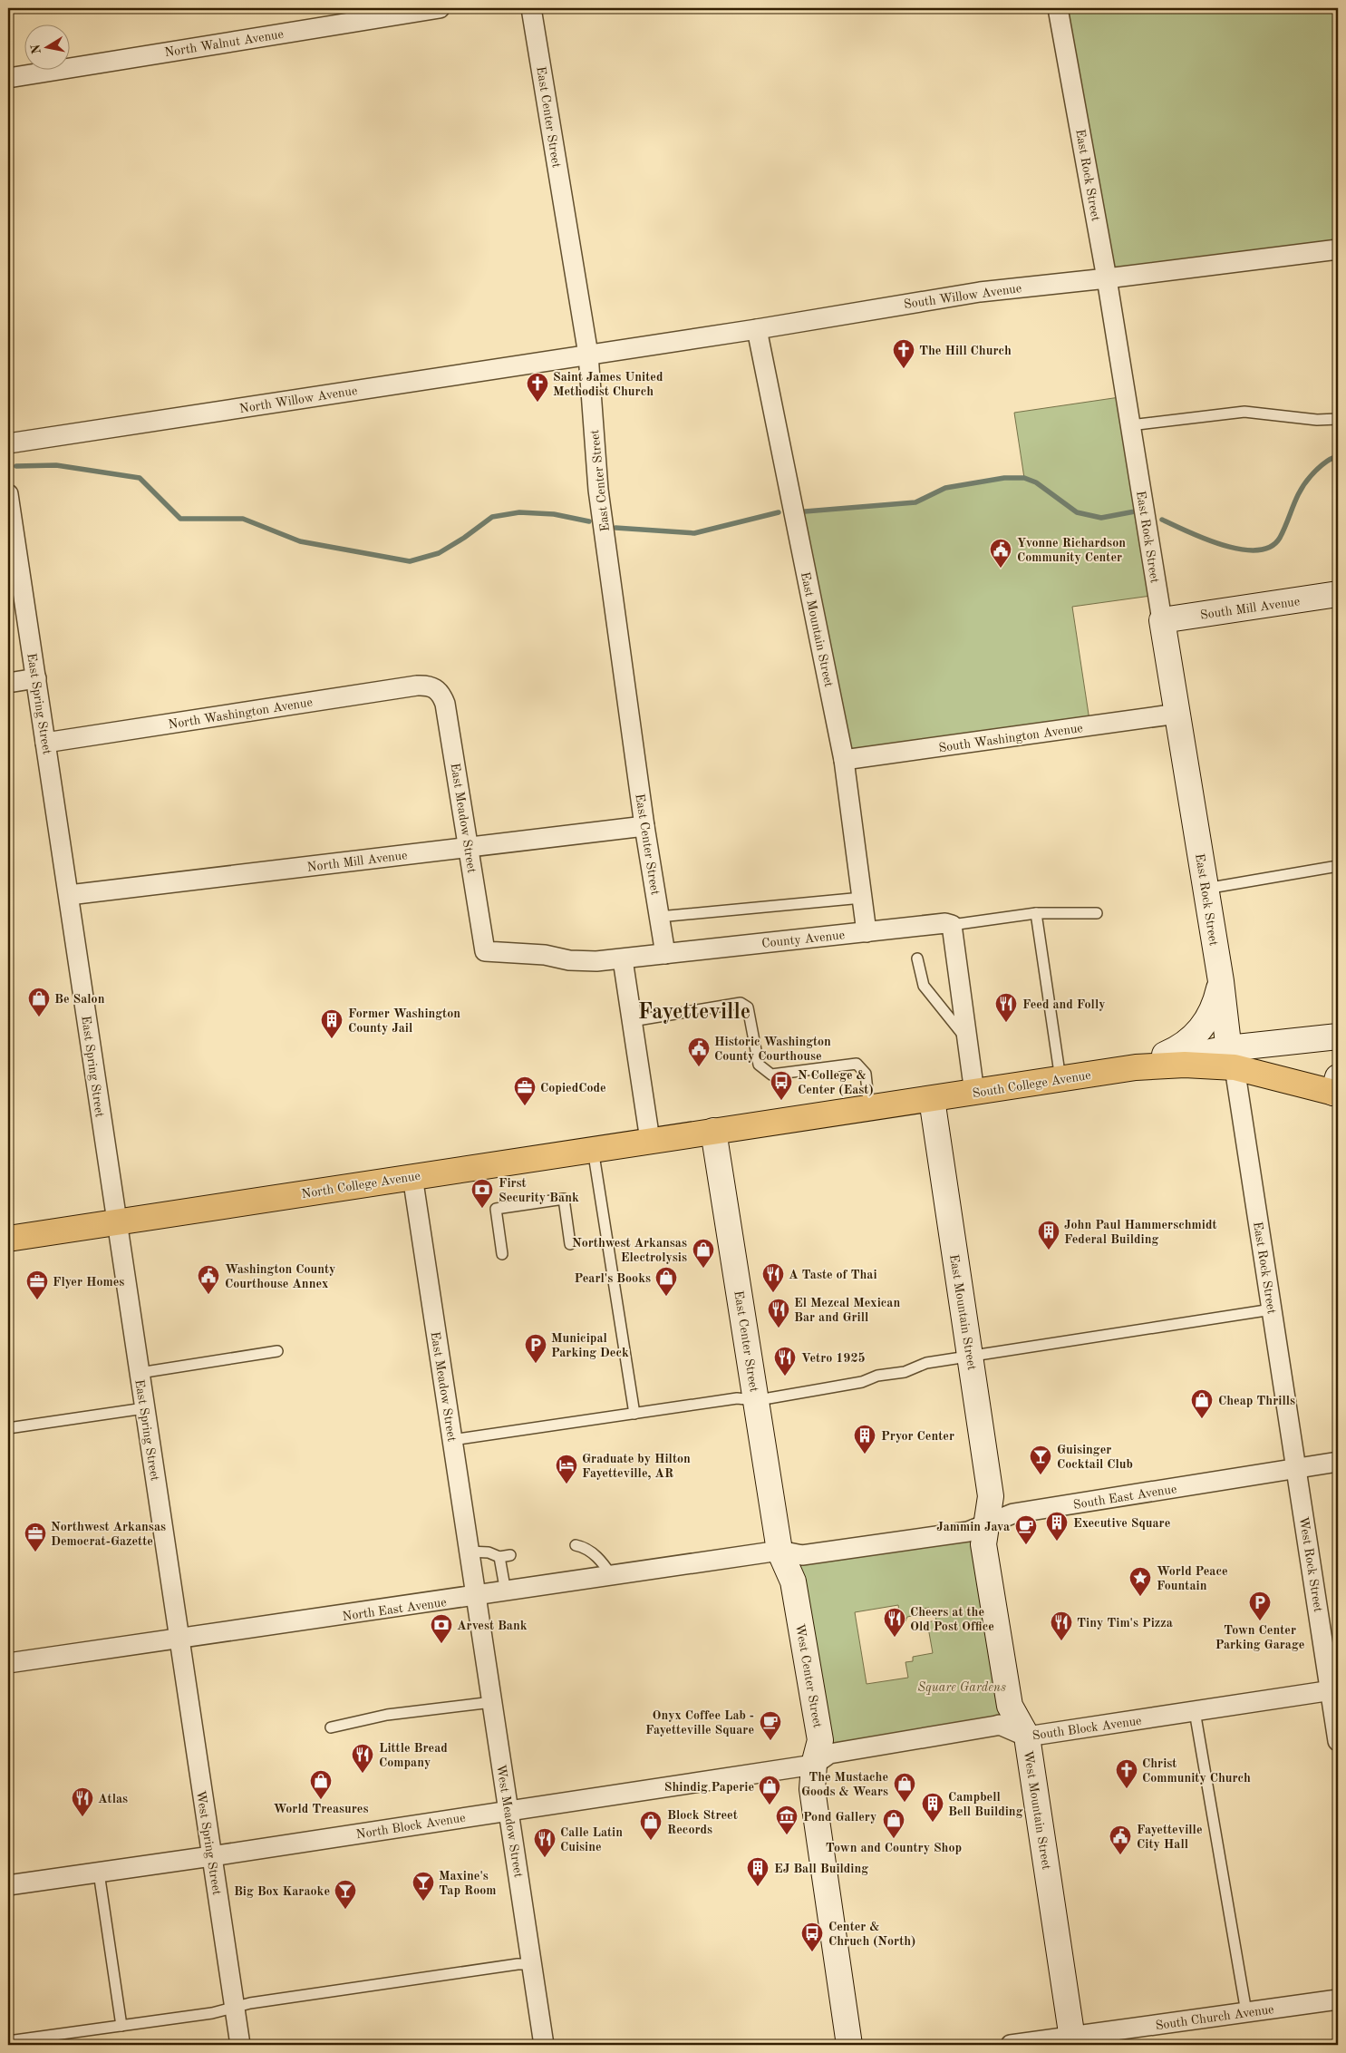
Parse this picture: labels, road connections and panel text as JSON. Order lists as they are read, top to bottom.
{
  "streets": {
    "main road": ["South College Avenue", "North College Avenue"],
    "street": [
      "North Walnut Avenue",
      "East Center Street",
      "East Rock Street",
      "South Willow Avenue",
      "North Willow Avenue",
      "South Mill Avenue",
      "East Mountain Street",
      "East Spring Street",
      "North Washington Avenue",
      "South Washington Avenue",
      "East Meadow Street",
      "North Mill Avenue",
      "County Avenue",
      "South East Avenue",
      "West Rock Street",
      "North East Avenue",
      "West Center Street",
      "South Block Avenue",
      "West Mountain Street",
      "West Meadow Street",
      "North Block Avenue",
      "West Spring Street",
      "South Church Avenue"
    ]
  },
  "crossings": [
    ["East Center Street", "South Willow Avenue"],
    ["East Center Street", "North Willow Avenue"],
    ["East Center Street", "North Mill Avenue"],
    ["East Center Street", "County Avenue"],
    ["East Center Street", "South College Avenue"],
    ["East Center Street", "North College Avenue"],
    ["East Center Street", "South East Avenue"],
    ["East Center Street", "North East Avenue"],
    ["East Center Street", "West Center Street"],
    ["East Rock Street", "South Willow Avenue"],
    ["East Rock Street", "South Mill Avenue"],
    ["East Rock Street", "South Washington Avenue"],
    ["East Rock Street", "South College Avenue"],
    ["East Rock Street", "South East Avenue"],
    ["East Rock Street", "West Rock Street"],
    ["South Willow Avenue", "North Willow Avenue"],
    ["South Willow Avenue", "East Mountain Street"],
    ["East Mountain Street", "South Washington Avenue"],
    ["East Mountain Street", "County Avenue"],
    ["East Mountain Street", "South College Avenue"],
    ["East Mountain Street", "South East Avenue"],
    ["East Mountain Street", "West Mountain Street"],
    ["East Spring Street", "North Washington Avenue"],
    ["East Spring Street", "North Mill Avenue"],
    ["East Spring Street", "North College Avenue"],
    ["East Spring Street", "North East Avenue"],
    ["East Spring Street", "West Spring Street"],
    ["North Washington Avenue", "East Meadow Street"],
    ["East Meadow Street", "North Mill Avenue"],
    ["East Meadow Street", "County Avenue"],
    ["East Meadow Street", "North College Avenue"],
    ["East Meadow Street", "North East Avenue"],
    ["East Meadow Street", "West Meadow Street"],
    ["South College Avenue", "North College Avenue"],
    ["South East Avenue", "West Rock Street"],
    ["South East Avenue", "North East Avenue"],
    ["South East Avenue", "West Center Street"],
    ["South East Avenue", "West Mountain Street"],
    ["West Rock Street", "South Block Avenue"],
    ["North East Avenue", "West Center Street"],
    ["North East Avenue", "West Meadow Street"],
    ["North East Avenue", "West Spring Street"],
    ["West Center Street", "South Block Avenue"],
    ["West Center Street", "North Block Avenue"],
    ["South Block Avenue", "West Mountain Street"],
    ["South Block Avenue", "North Block Avenue"],
    ["West Mountain Street", "South Church Avenue"],
    ["West Meadow Street", "North Block Avenue"],
    ["North Block Avenue", "West Spring Street"]
  ],
  "districts": ["Fayetteville"],
  "parks": ["Square Gardens"],
  "places": {
    "church": ["The Hill Church", "Saint James United Methodist Church", "Christ Community Church"],
    "public building": [
      "Yvonne Richardson Community Center",
      "Historic Washington County Courthouse",
      "Washington County Courthouse Annex",
      "Fayetteville City Hall"
    ],
    "shop": [
      "Be Salon",
      "Northwest Arkansas Electrolysis",
      "Pearl's Books",
      "Cheap Thrills",
      "World Treasures",
      "The Mustache Goods & Wears",
      "Shindig Paperie",
      "Town and Country Shop",
      "Block Street Records"
    ],
    "restaurant": [
      "Feed and Folly",
      "A Taste of Thai",
      "El Mezcal Mexican Bar and Grill",
      "Vetro 1925",
      "Cheers at the Old Post Office",
      "Tiny Tim's Pizza",
      "Little Bread Company",
      "Atlas",
      "Calle Latin Cuisine"
    ],
    "building": [
      "Former Washington County Jail",
      "John Paul Hammerschmidt Federal Building",
      "Pryor Center",
      "Executive Square",
      "Campbell Bell Building",
      "EJ Ball Building"
    ],
    "bus stop": ["N College & Center (East)", "Center & Chruch (North)"],
    "office": ["CopiedCode", "Flyer Homes", "Northwest Arkansas Democrat-Gazette"],
    "bank": ["First Security Bank", "Arvest Bank"],
    "parking": ["Municipal Parking Deck", "Town Center Parking Garage"],
    "bar": ["Guisinger Cocktail Club", "Maxine's Tap Room", "Big Box Karaoke"],
    "hotel": ["Graduate by Hilton Fayetteville, AR"],
    "cafe": ["Jammin Java", "Onyx Coffee Lab - Fayetteville Square"],
    "place": ["World Peace Fountain"],
    "museum": ["Pond Gallery"]
  },
  "north": "left"
}
